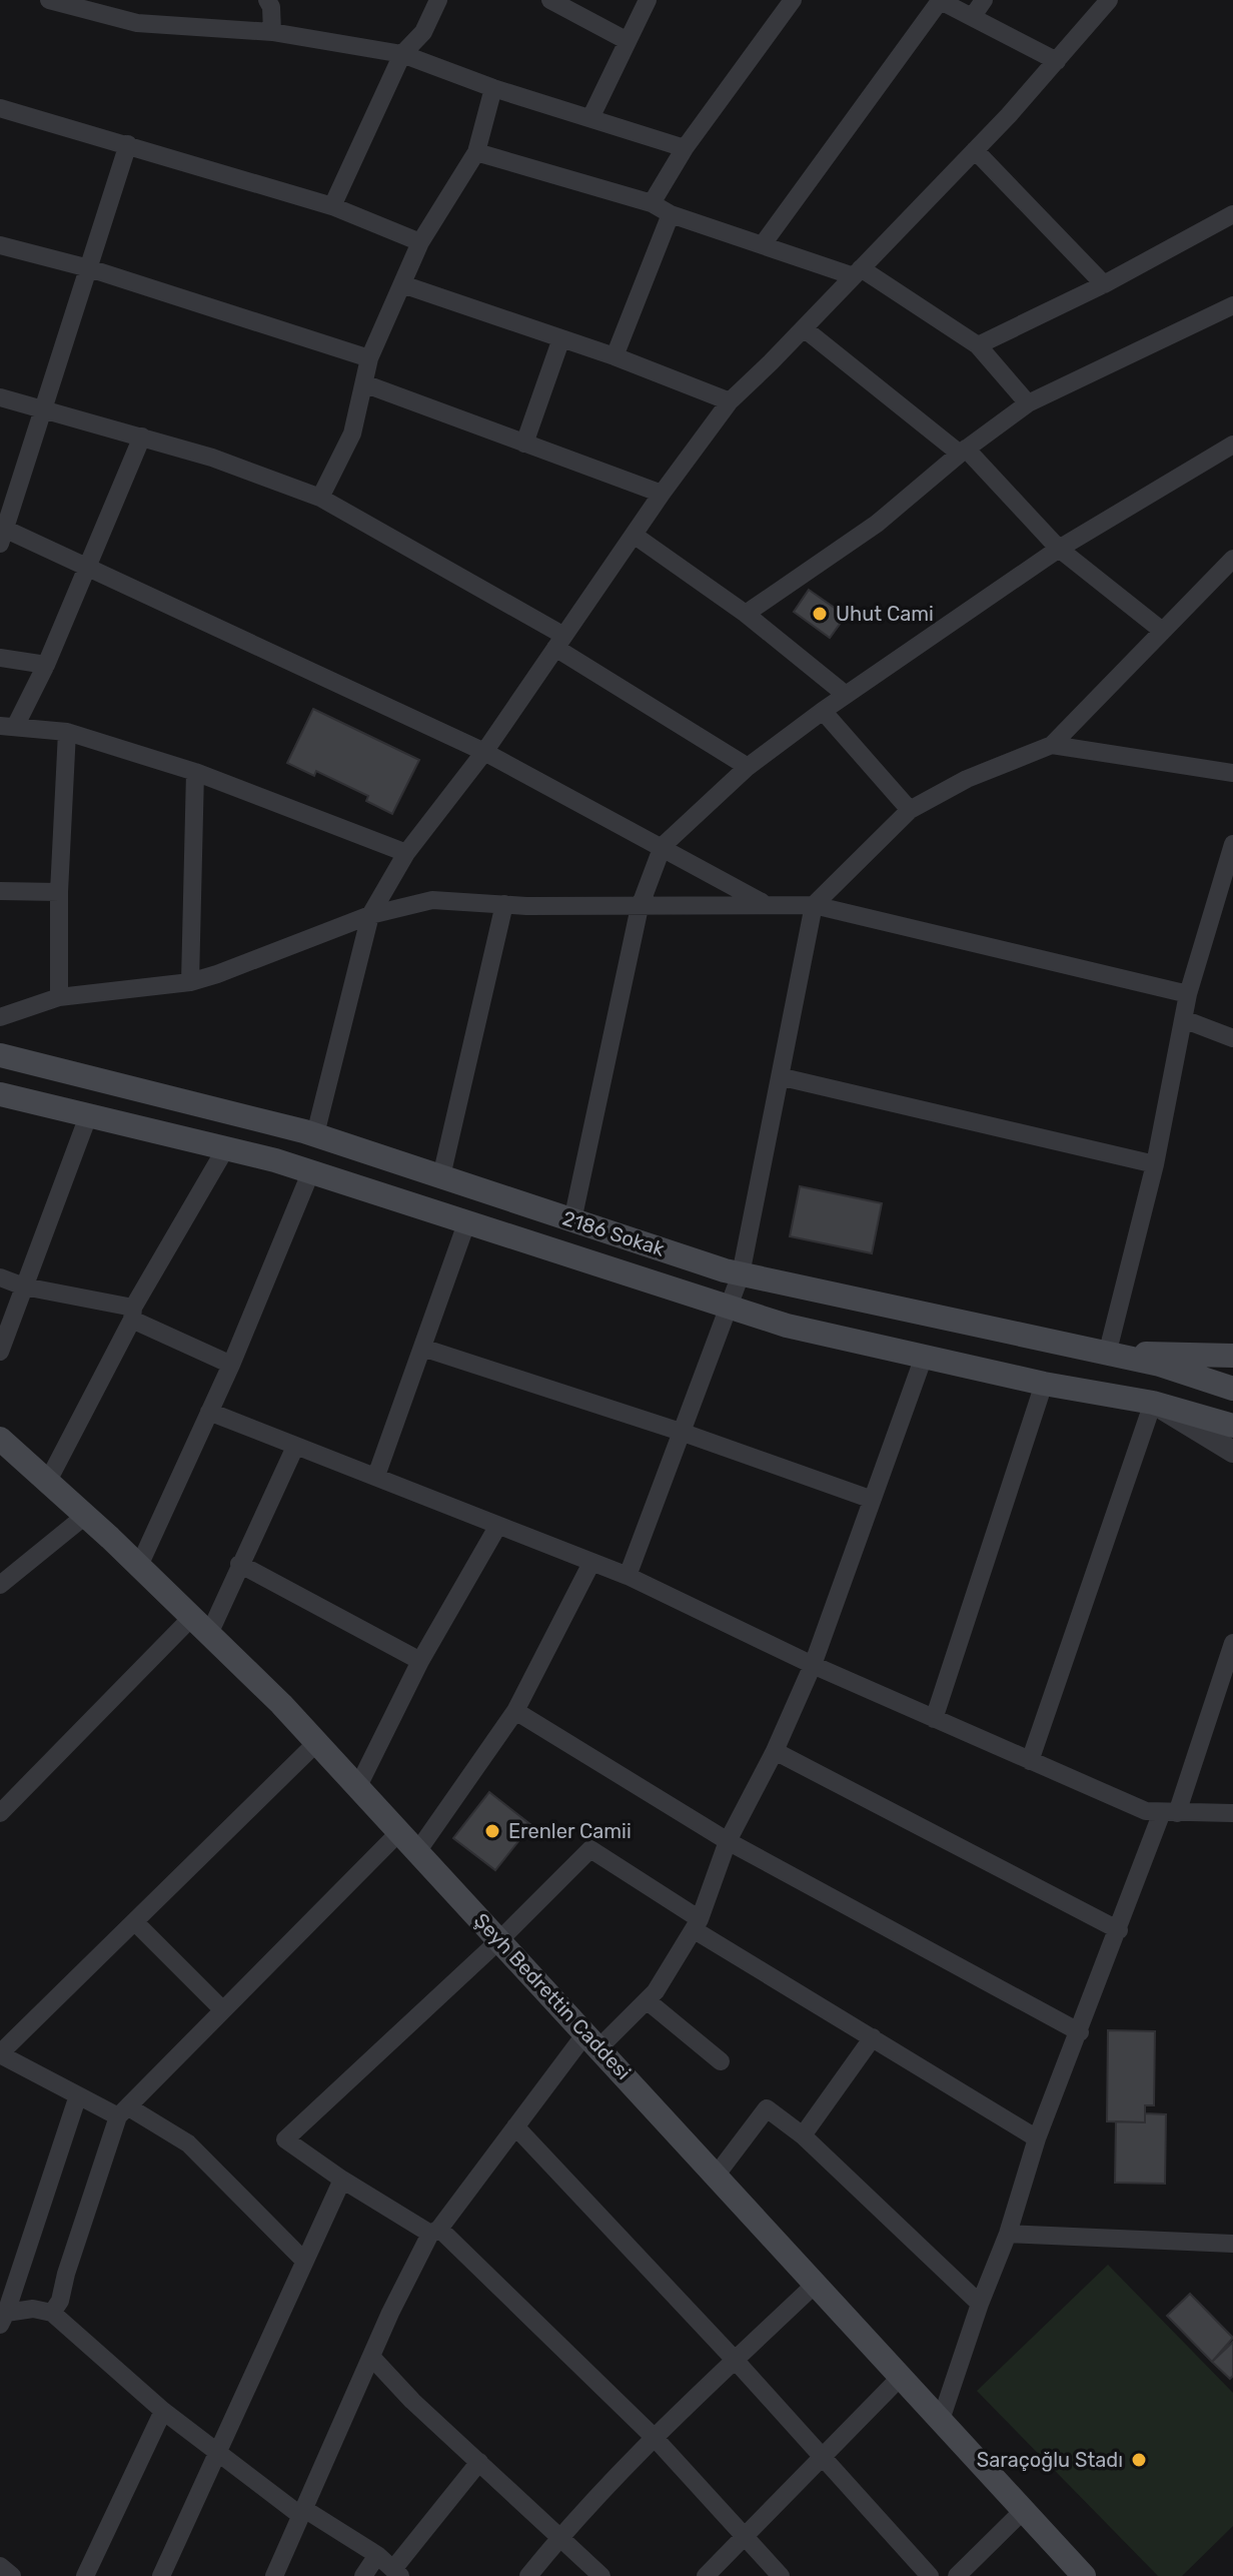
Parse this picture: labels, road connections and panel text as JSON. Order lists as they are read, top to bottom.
{
  "streets": {
    "main road": ["2186 Sokak", "Şeyh Bedrettin Caddesi"]
  },
  "places": ["Uhut Cami", "Erenler Camii", "Saraçoğlu Stadı"]
}
